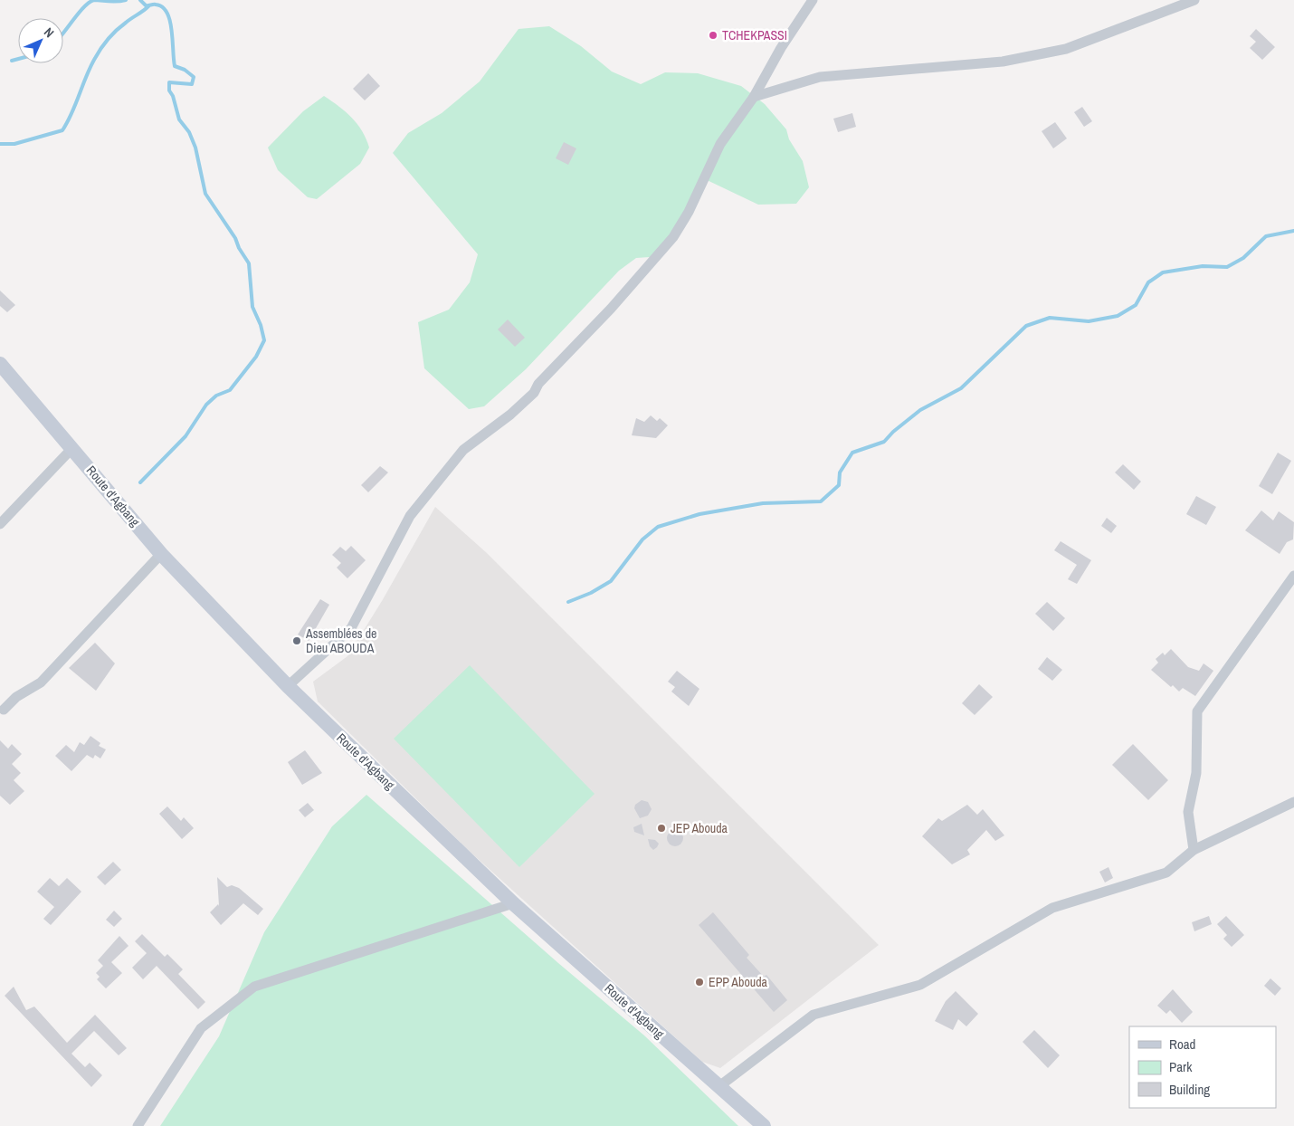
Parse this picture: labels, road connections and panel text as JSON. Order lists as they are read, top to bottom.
{
  "streets": {
    "main road": ["Route d'Agbang"]
  },
  "places": [
    "TCHEKPASSI",
    "Assemblées de Dieu ABOUDA",
    "JEP Abouda",
    "EPP Abouda"
  ],
  "legend": ["Road", "Park", "Building"],
  "north": "top right"
}
